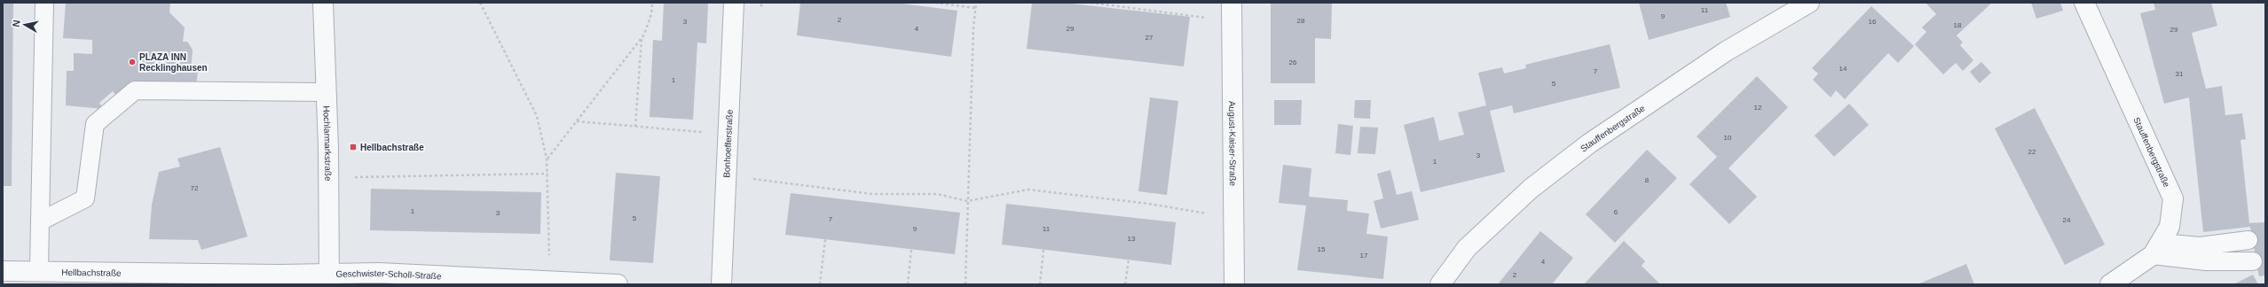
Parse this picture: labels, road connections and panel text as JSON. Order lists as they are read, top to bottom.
{
  "streets": {
    "street": [
      "Stauffenbergstraße",
      "Hochlarmarkstraße",
      "Bonhoefferstraße",
      "August-Kaiser-Straße",
      "Hellbachstraße",
      "Geschwister-Scholl-Straße"
    ]
  },
  "crossings": [
    ["Hochlarmarkstraße", "Hellbachstraße"],
    ["Hochlarmarkstraße", "Geschwister-Scholl-Straße"],
    ["Hellbachstraße", "Geschwister-Scholl-Straße"]
  ],
  "places": {
    "other": ["PLAZA INN Recklinghausen"],
    "transit": ["Hellbachstraße"]
  },
  "house_numbers": [
    "11",
    "9",
    "2",
    "28",
    "3",
    "16",
    "18",
    "4",
    "29",
    "29",
    "27",
    "26",
    "14",
    "7",
    "31",
    "1",
    "5",
    "12",
    "10",
    "22",
    "3",
    "1",
    "8",
    "72",
    "1",
    "6",
    "3",
    "5",
    "7",
    "24",
    "9",
    "11",
    "13",
    "15",
    "17",
    "4",
    "2"
  ],
  "north": "left"
}
